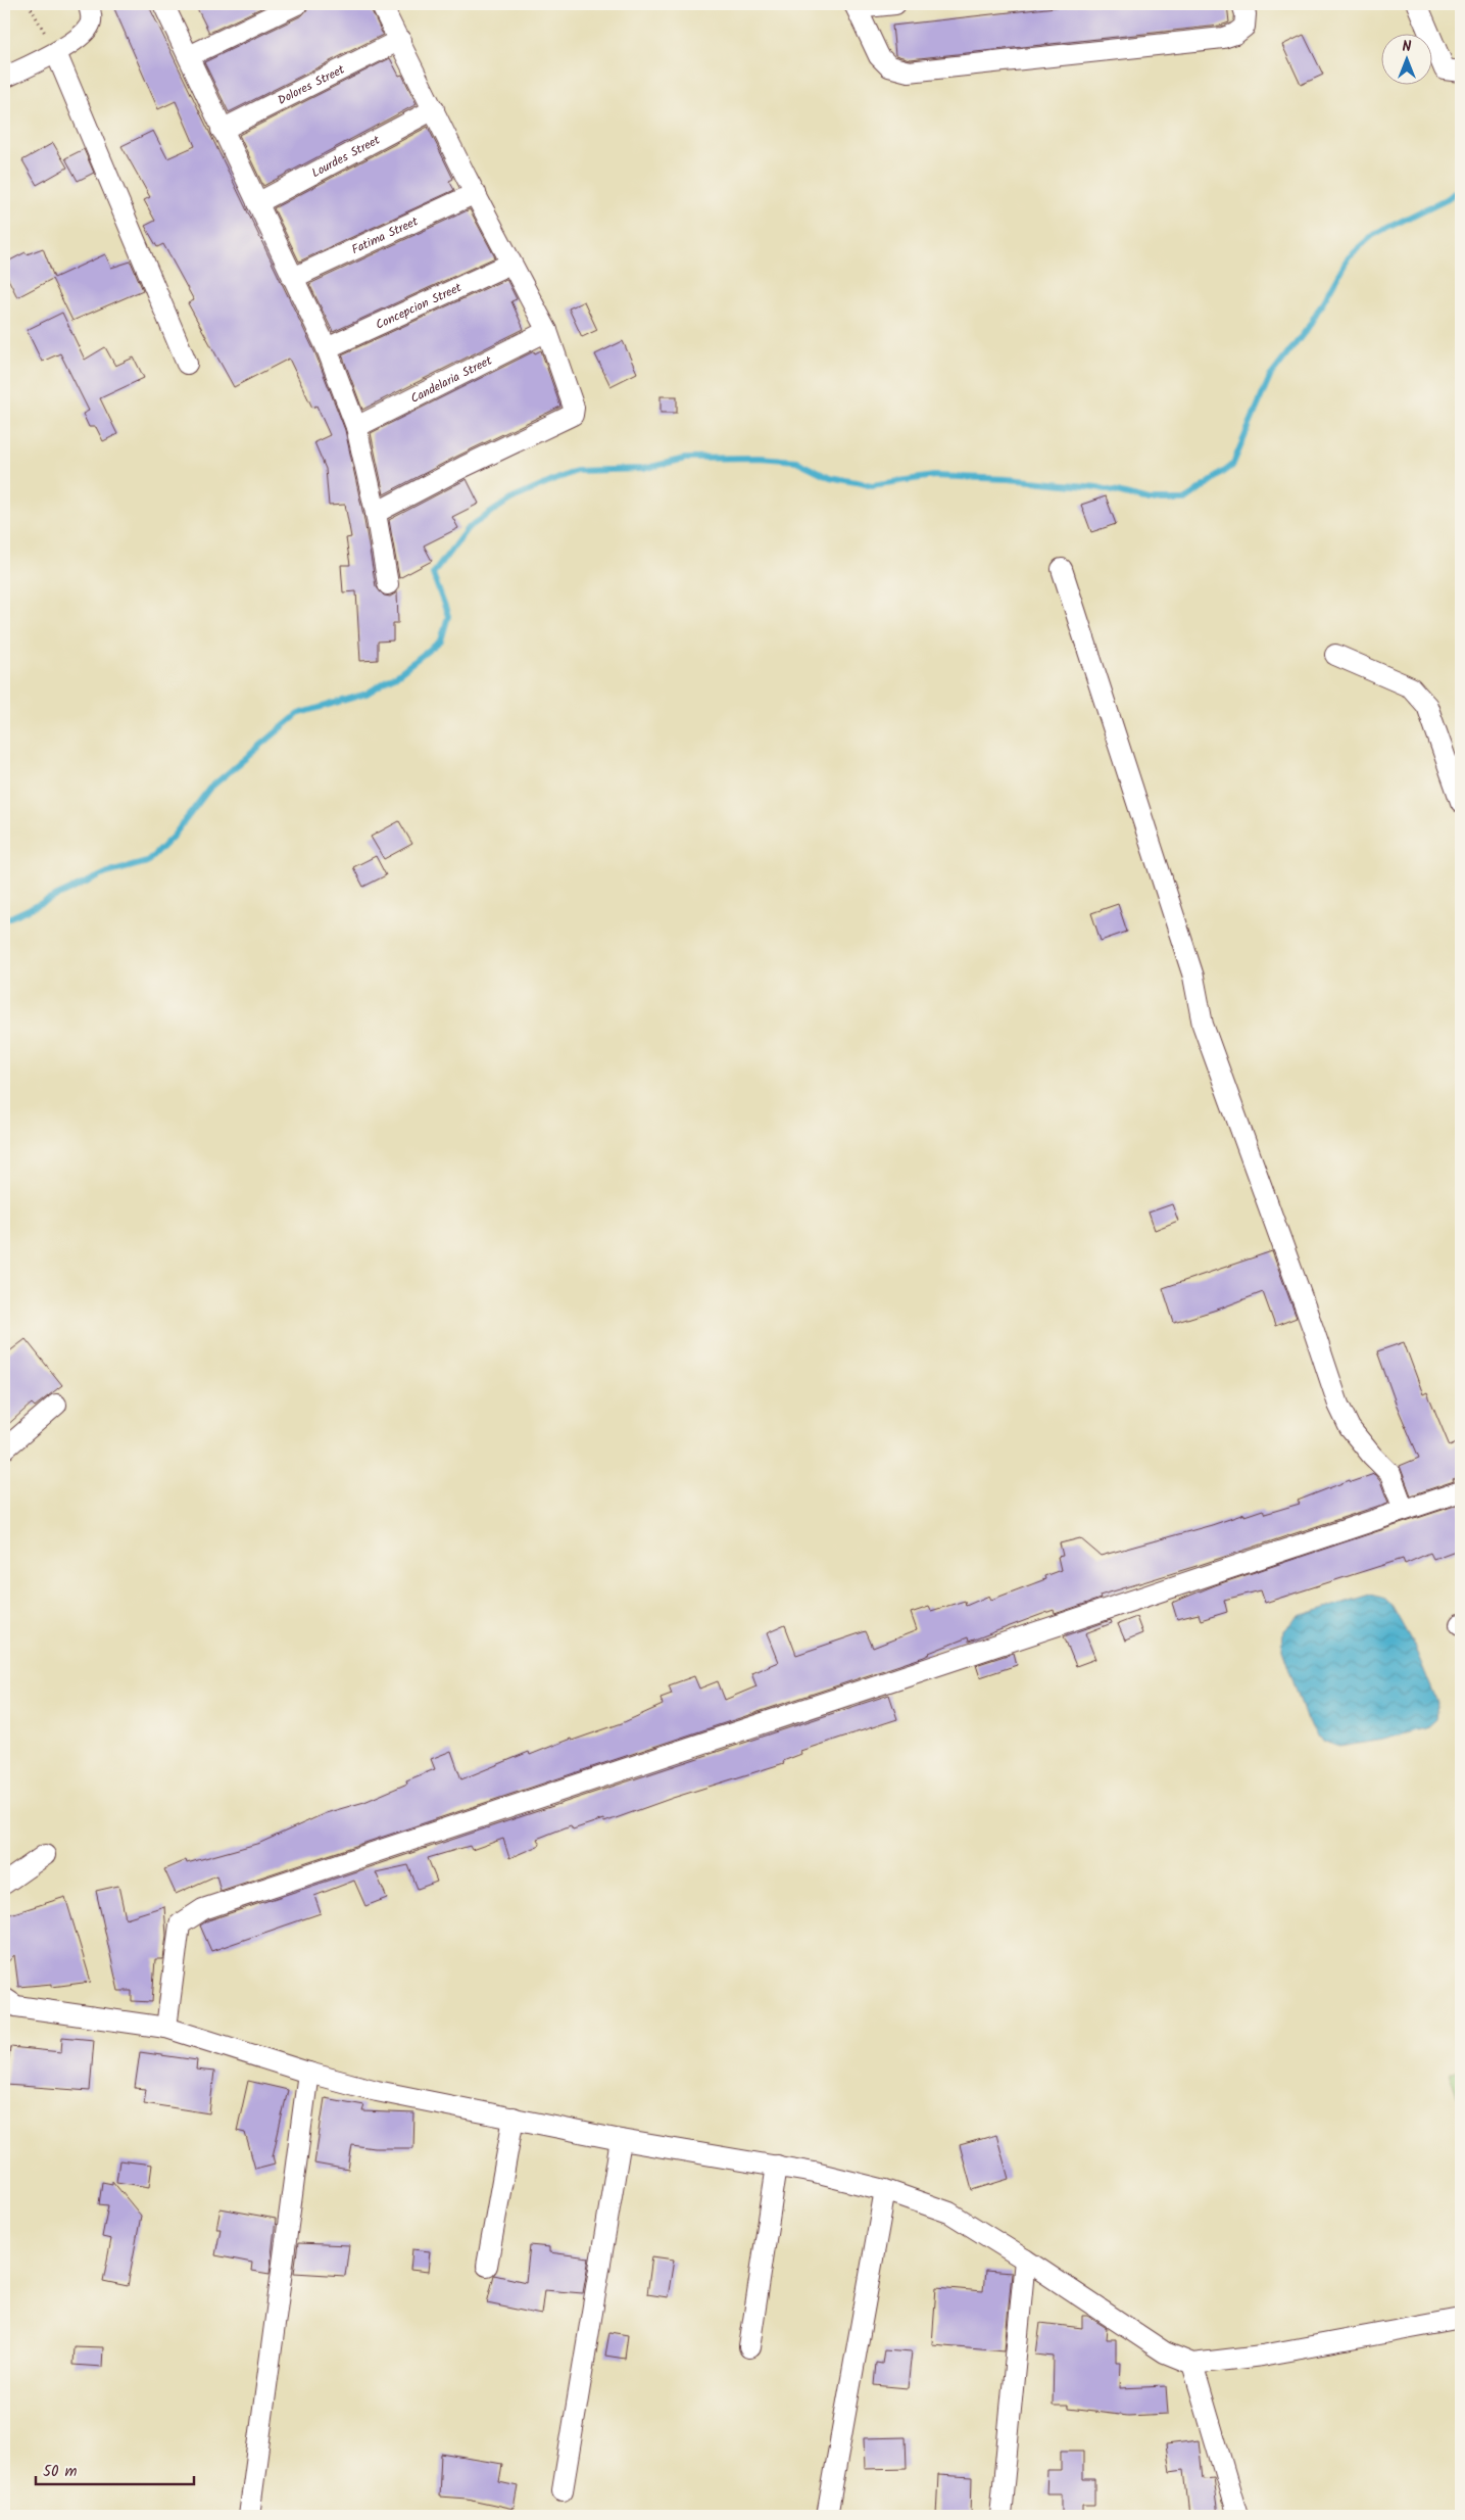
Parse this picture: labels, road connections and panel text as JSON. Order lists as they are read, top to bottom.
{
  "streets": {
    "street": [
      "Dolores Street",
      "Lourdes Street",
      "Fatima Street",
      "Concepcion Street",
      "Candelaria Street"
    ]
  },
  "scale_bar": "50 m",
  "north": "top"
}
